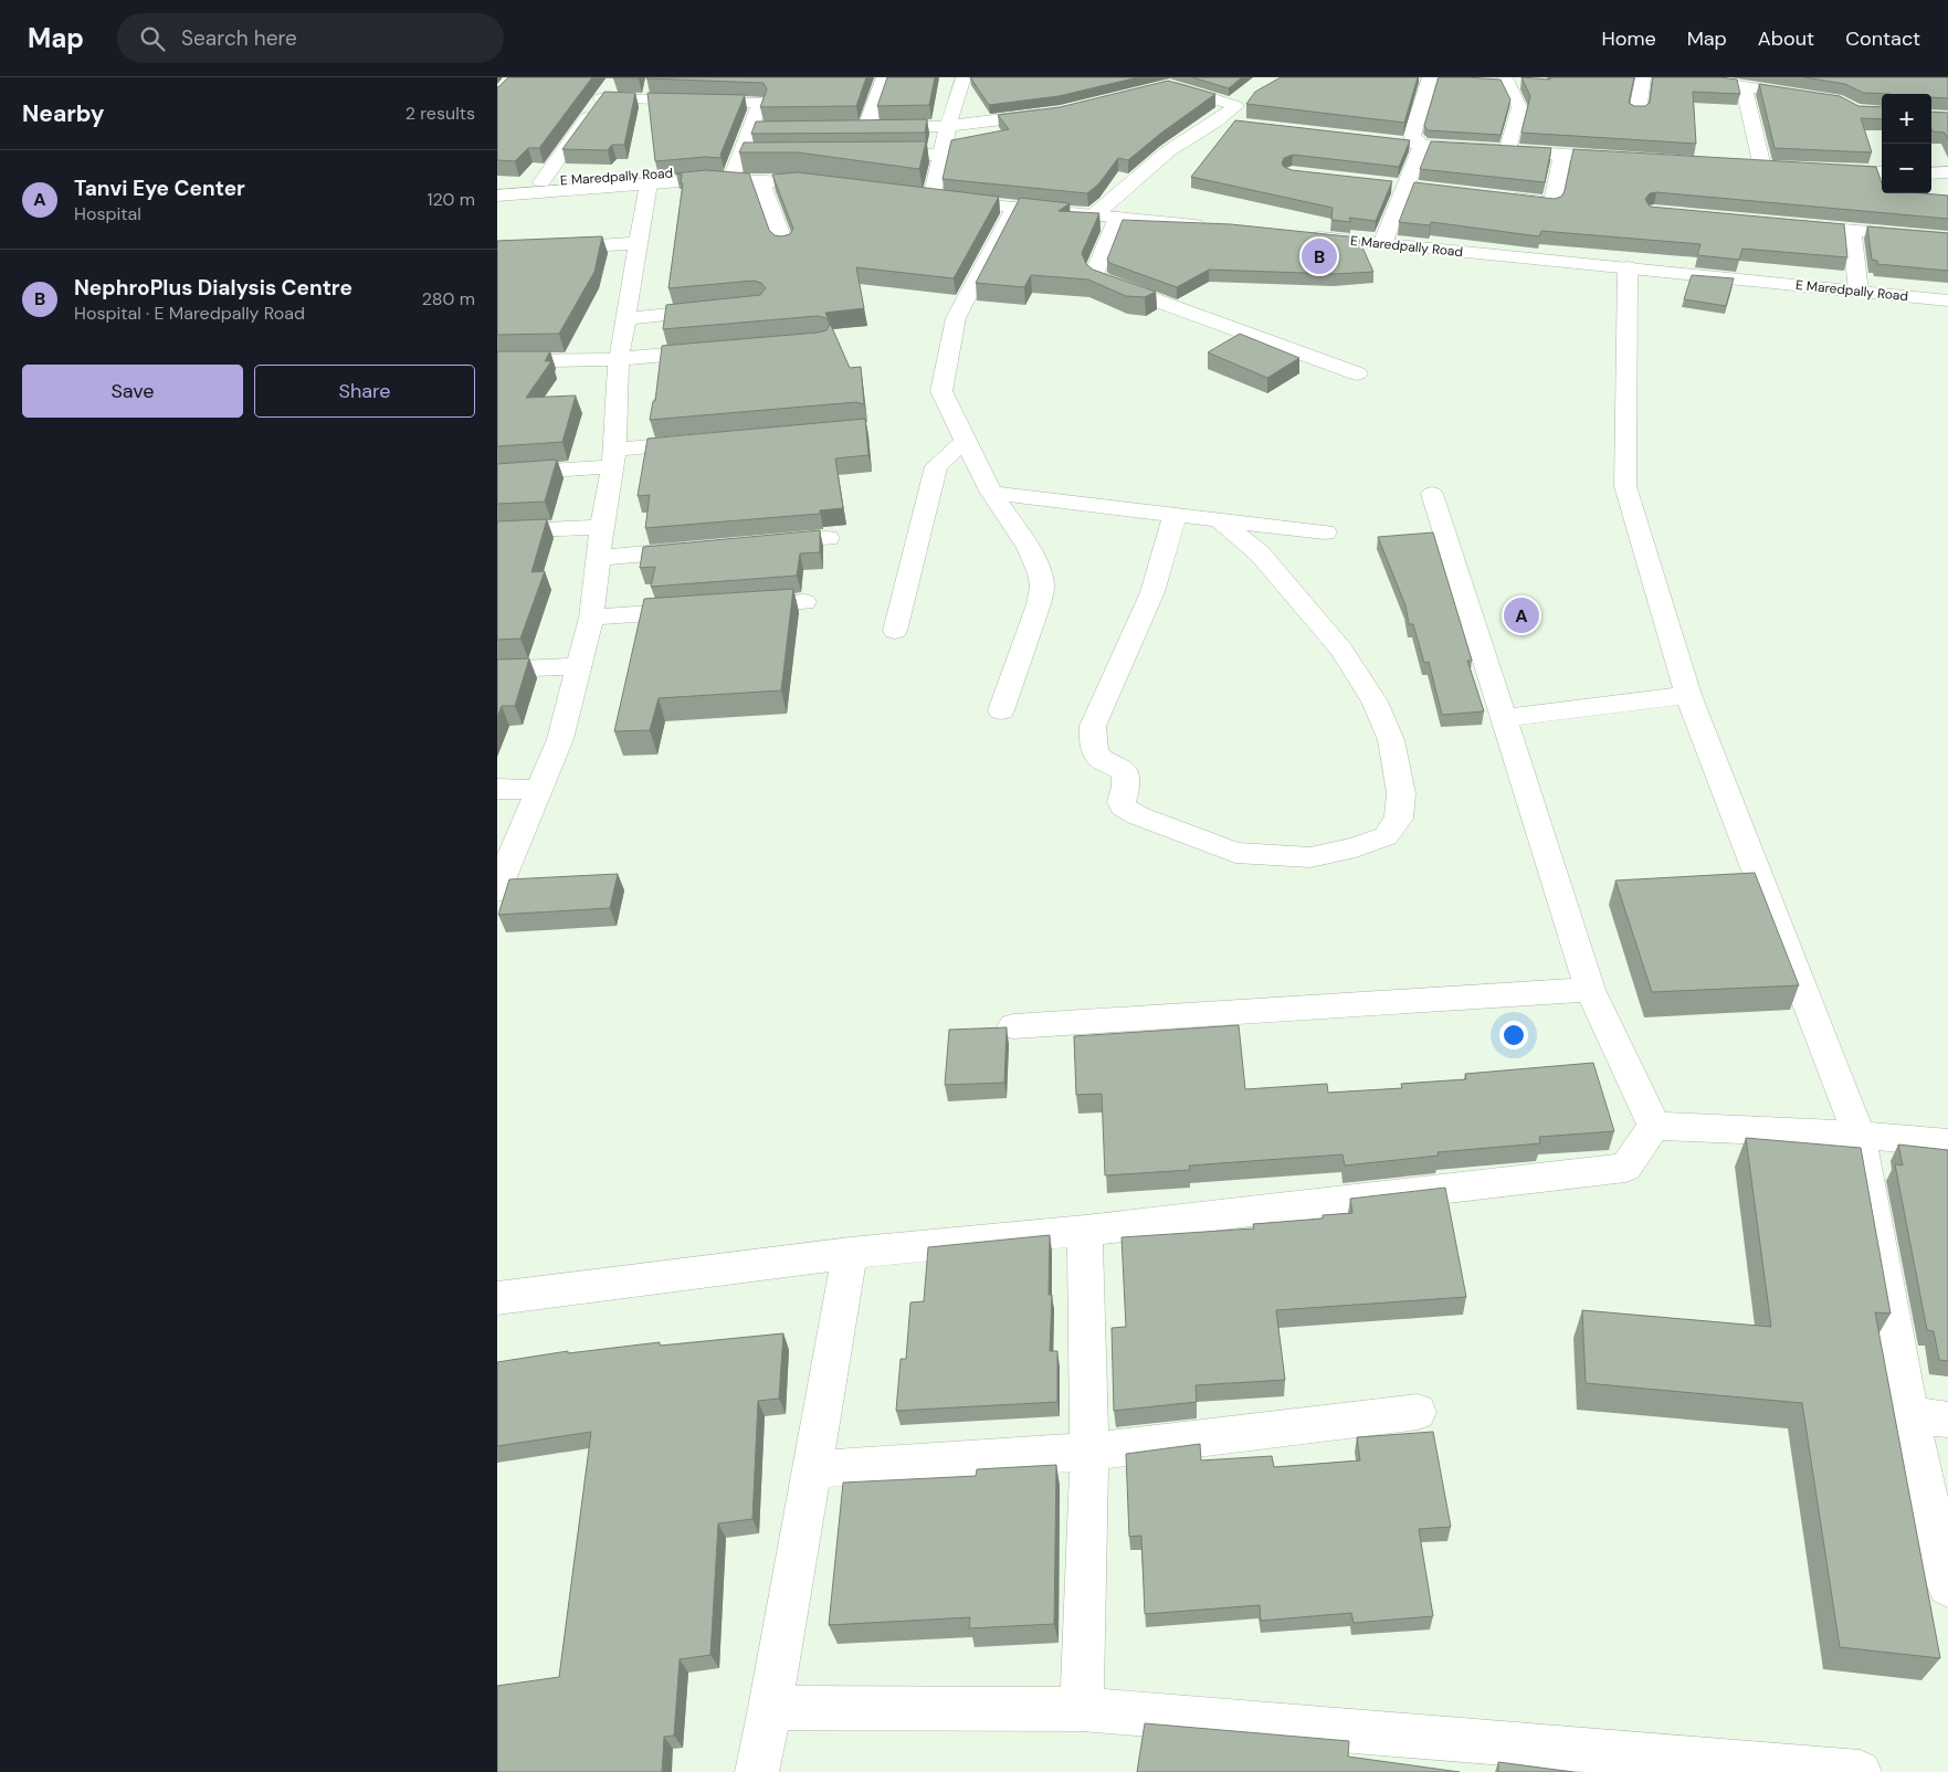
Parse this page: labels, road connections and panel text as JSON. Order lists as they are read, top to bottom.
{
  "streets": {
    "street": ["E Maredpally Road"]
  },
  "page": {
    "header": "Map",
    "search": "Search here",
    "nav": [
      "Home",
      "Map",
      "About",
      "Contact"
    ],
    "heading": ["Nearby", "2 results"],
    "map_buttons": ["+", "−"],
    "list": [
      {
        "mark": "A",
        "name": "Tanvi Eye Center",
        "note": "Hospital",
        "value": "120 m"
      },
      {
        "mark": "B",
        "name": "NephroPlus Dialysis Centre",
        "note": "Hospital · E Maredpally Road",
        "value": "280 m"
      }
    ],
    "pins": ["B", "A"],
    "buttons": ["Save", "Share"]
  }
}
